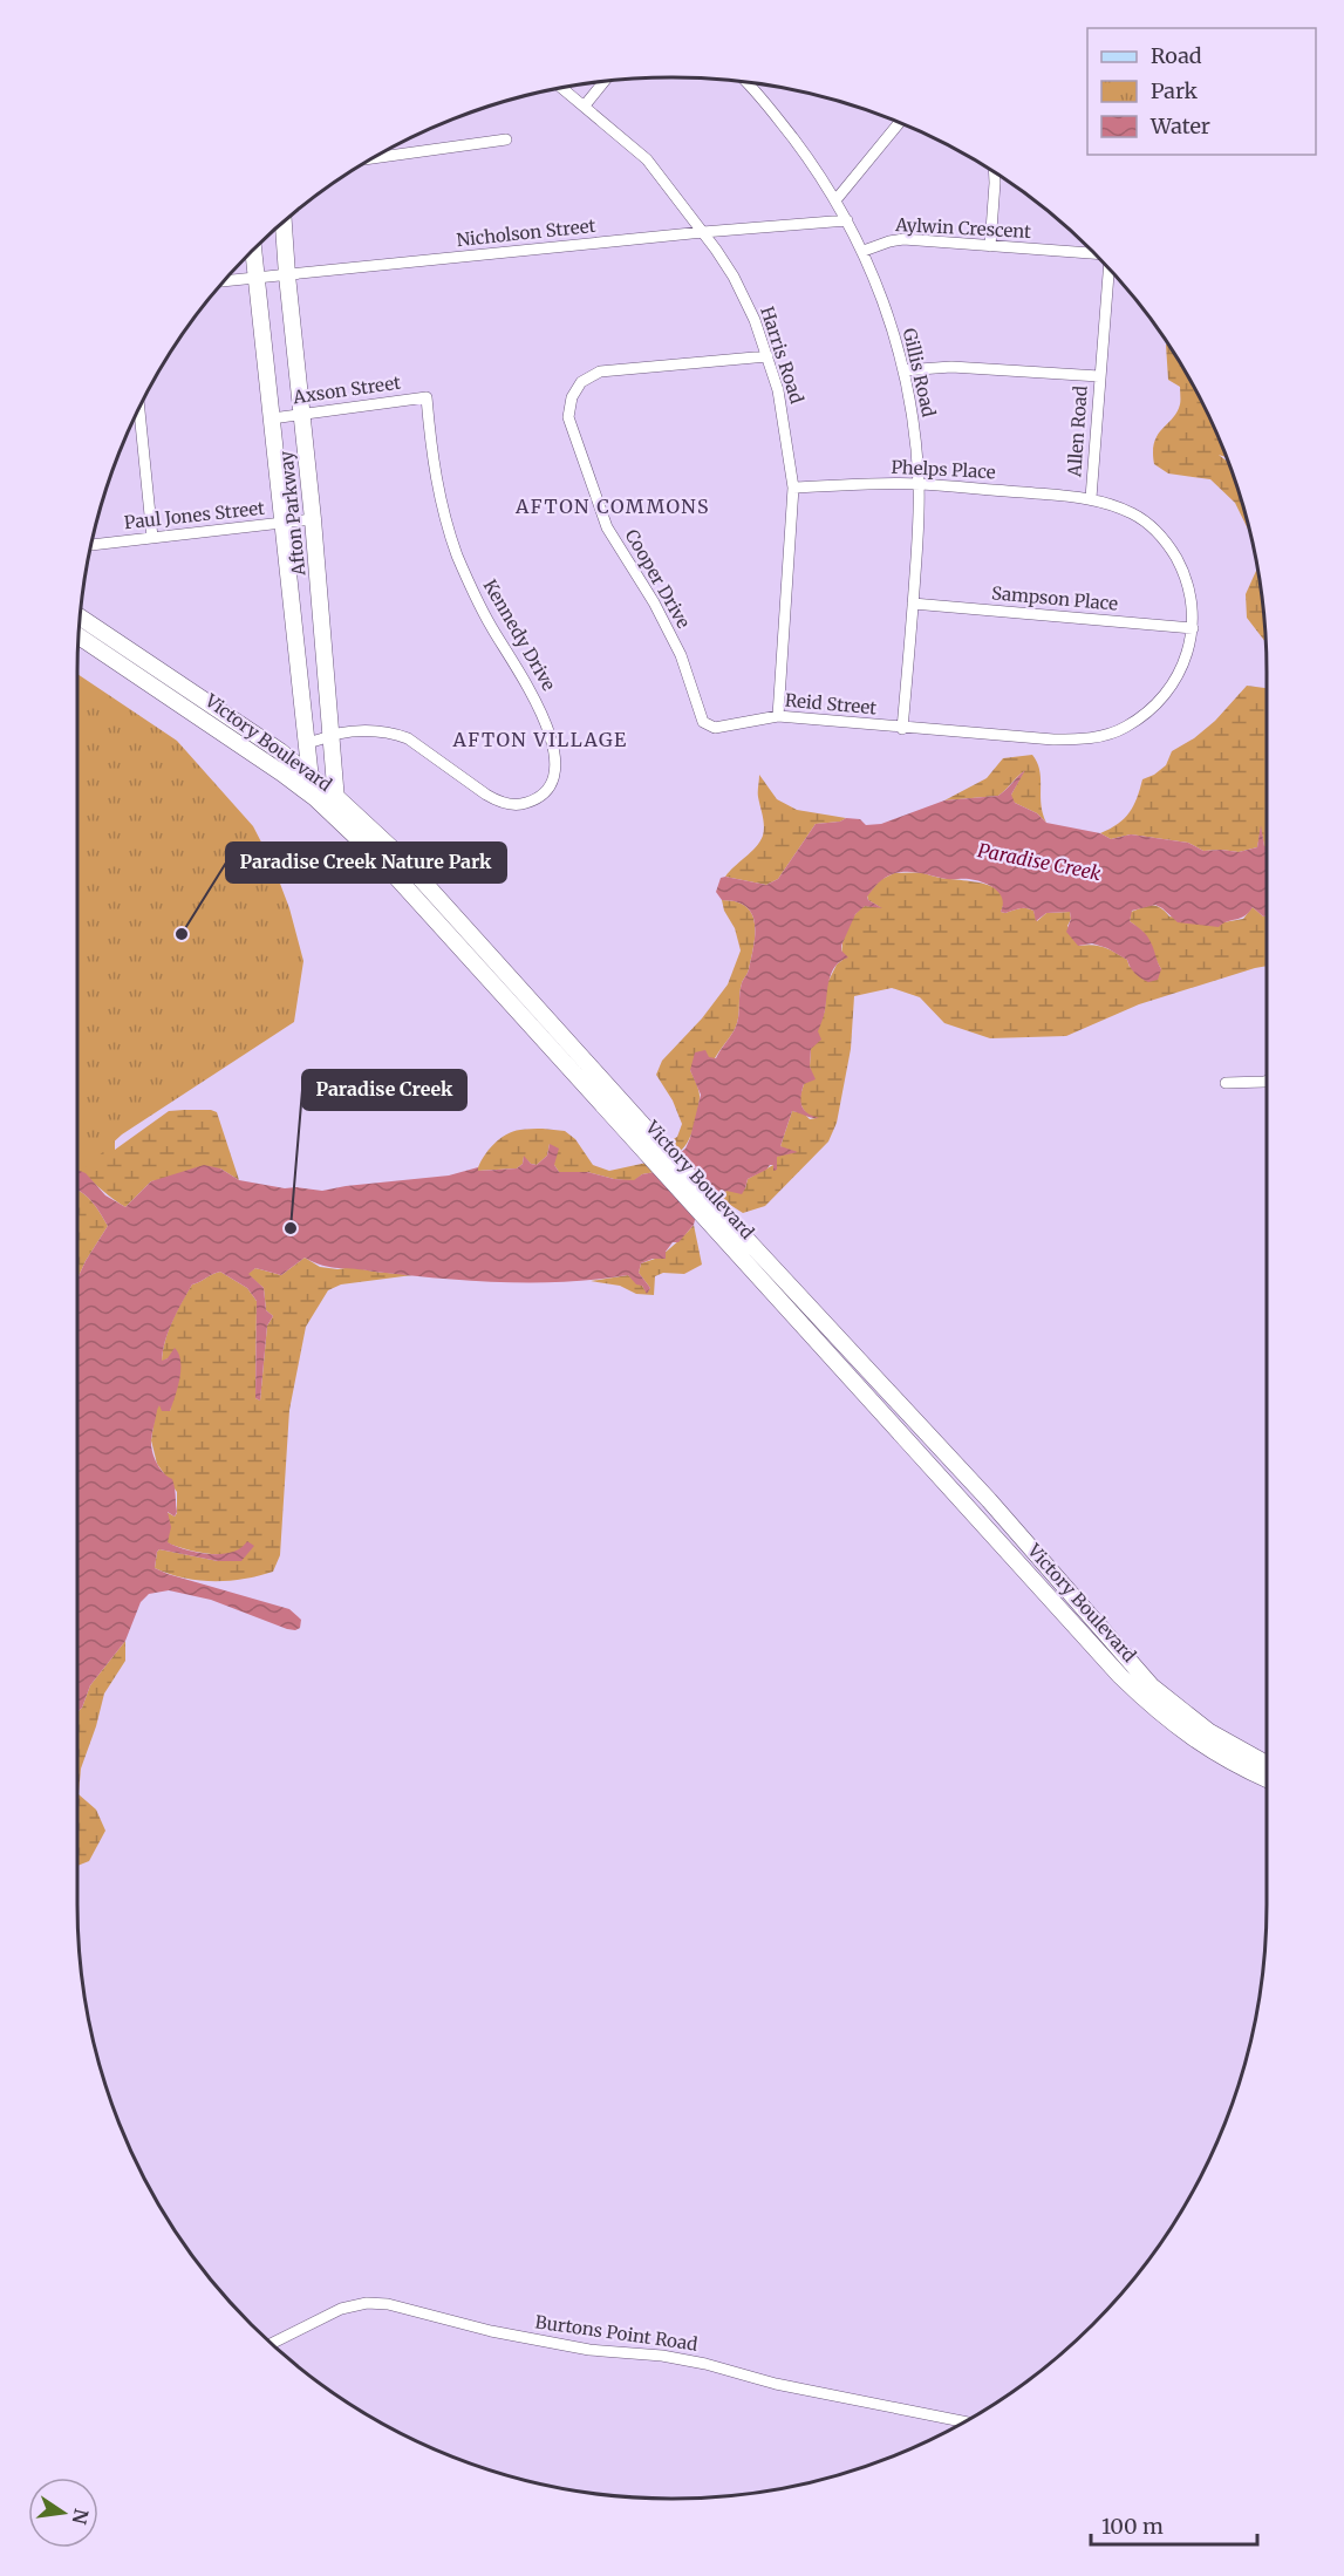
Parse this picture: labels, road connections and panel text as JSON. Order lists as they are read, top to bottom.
{
  "streets": {
    "main road": ["Afton Parkway", "Victory Boulevard"],
    "street": [
      "Aylwin Crescent",
      "Nicholson Street",
      "Harris Road",
      "Gillis Road",
      "Axson Street",
      "Allen Road",
      "Phelps Place",
      "Paul Jones Street",
      "Cooper Drive",
      "Sampson Place",
      "Kennedy Drive",
      "Reid Street",
      "Burtons Point Road"
    ]
  },
  "crossings": [
    ["Aylwin Crescent", "Gillis Road"],
    ["Nicholson Street", "Harris Road"],
    ["Nicholson Street", "Gillis Road"],
    ["Nicholson Street", "Afton Parkway"],
    ["Harris Road", "Phelps Place"],
    ["Harris Road", "Cooper Drive"],
    ["Harris Road", "Reid Street"],
    ["Gillis Road", "Allen Road"],
    ["Gillis Road", "Phelps Place"],
    ["Gillis Road", "Sampson Place"],
    ["Gillis Road", "Reid Street"],
    ["Axson Street", "Afton Parkway"],
    ["Axson Street", "Kennedy Drive"],
    ["Allen Road", "Phelps Place"],
    ["Allen Road", "Sampson Place"],
    ["Allen Road", "Reid Street"],
    ["Afton Parkway", "Paul Jones Street"],
    ["Afton Parkway", "Kennedy Drive"],
    ["Afton Parkway", "Victory Boulevard"],
    ["Cooper Drive", "Reid Street"]
  ],
  "districts": ["AFTON COMMONS", "AFTON VILLAGE"],
  "water": ["Paradise Creek"],
  "places": ["Paradise Creek Nature Park", "Paradise Creek"],
  "legend": ["Road", "Park", "Water"],
  "scale_bar": "100 m",
  "north": "right"
}
